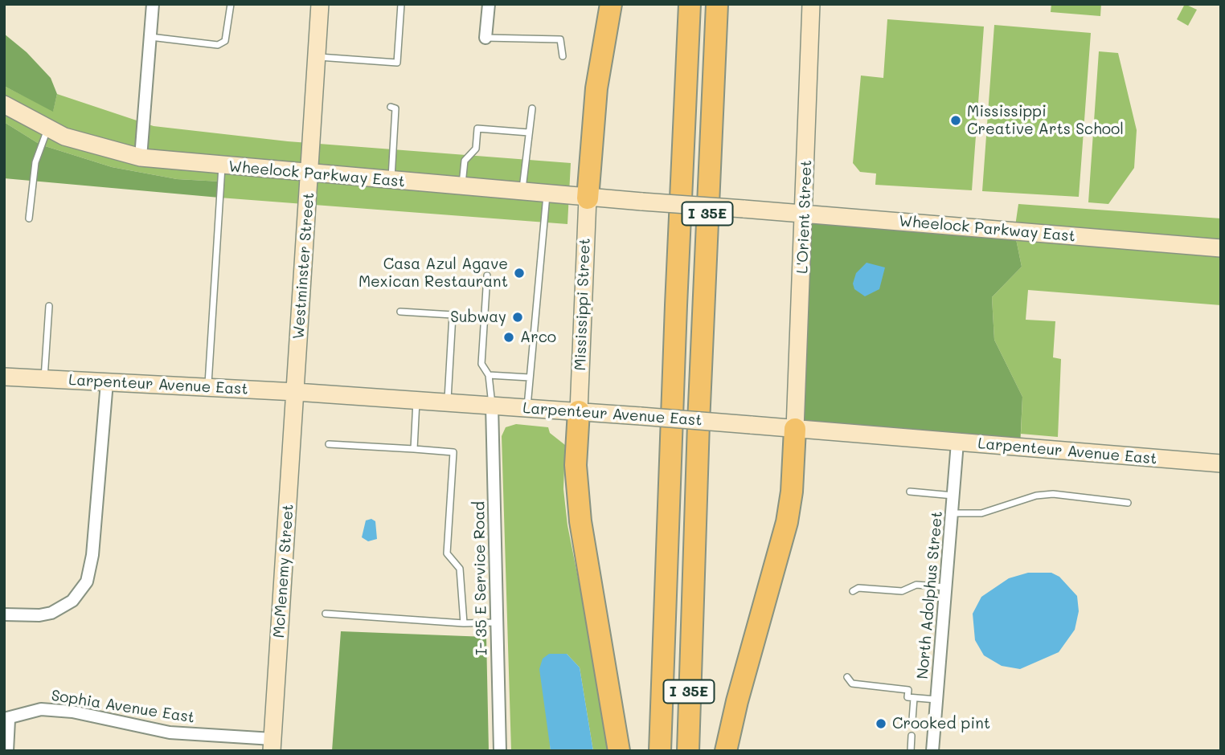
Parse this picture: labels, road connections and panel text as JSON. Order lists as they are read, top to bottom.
{
  "streets": {
    "highway": ["I 35E"],
    "street": [
      "Wheelock Parkway East",
      "L'Orient Street",
      "Westminster Street",
      "Mississippi Street",
      "Larpenteur Avenue East",
      "McMenemy Street",
      "I- 35 E Service Road",
      "North Adolphus Street",
      "Sophia Avenue East"
    ]
  },
  "crossings": [
    ["Wheelock Parkway East", "L'Orient Street"],
    ["Wheelock Parkway East", "Westminster Street"],
    ["Wheelock Parkway East", "Mississippi Street"],
    ["L'Orient Street", "Larpenteur Avenue East"],
    ["Westminster Street", "Larpenteur Avenue East"],
    ["Westminster Street", "McMenemy Street"],
    ["Mississippi Street", "Larpenteur Avenue East"],
    ["Larpenteur Avenue East", "McMenemy Street"],
    ["Larpenteur Avenue East", "I- 35 E Service Road"],
    ["Larpenteur Avenue East", "North Adolphus Street"],
    ["McMenemy Street", "Sophia Avenue East"]
  ],
  "places": [
    "Mississippi Creative Arts School",
    "Casa Azul Agave Mexican Restaurant",
    "Subway",
    "Arco",
    "Crooked pint"
  ]
}
